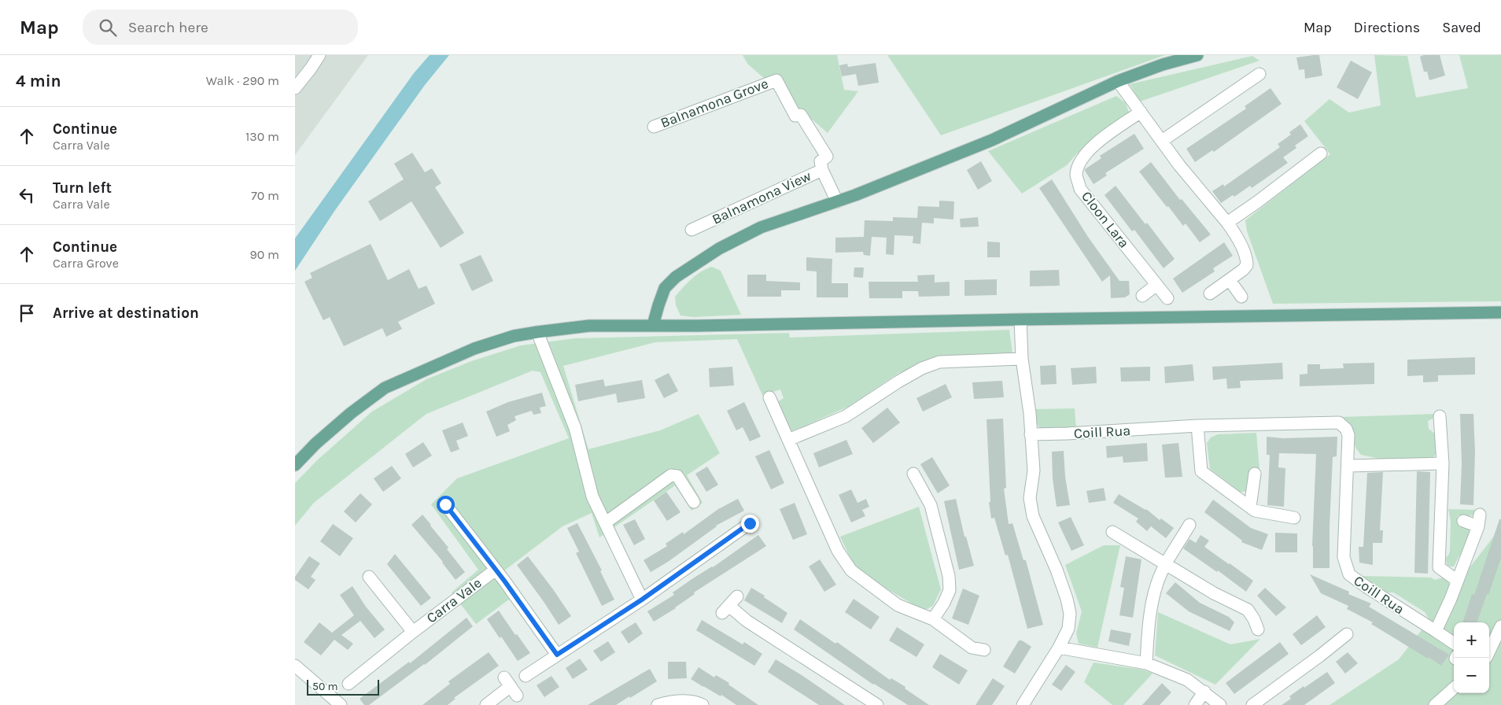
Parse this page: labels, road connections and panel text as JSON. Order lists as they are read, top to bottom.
{
  "streets": {
    "street": [
      "Balnamona Grove",
      "Balnamona View",
      "Cloon Lara",
      "Coill Rua",
      "Carra Vale"
    ]
  },
  "crossings": [
    ["Balnamona Grove", "Balnamona View"]
  ],
  "scale_bar": "50 m",
  "page": {
    "header": "Map",
    "search": "Search here",
    "nav": ["Map", "Directions", "Saved"],
    "heading": ["4 min", "Walk · 290 m"],
    "list": [
      ["Continue", "Carra Vale", "130 m"],
      ["Turn left", "Carra Vale", "70 m"],
      ["Continue", "Carra Grove", "90 m"],
      "Arrive at destination"
    ],
    "map_buttons": ["+", "−"],
    "scale": "50 m"
  }
}
